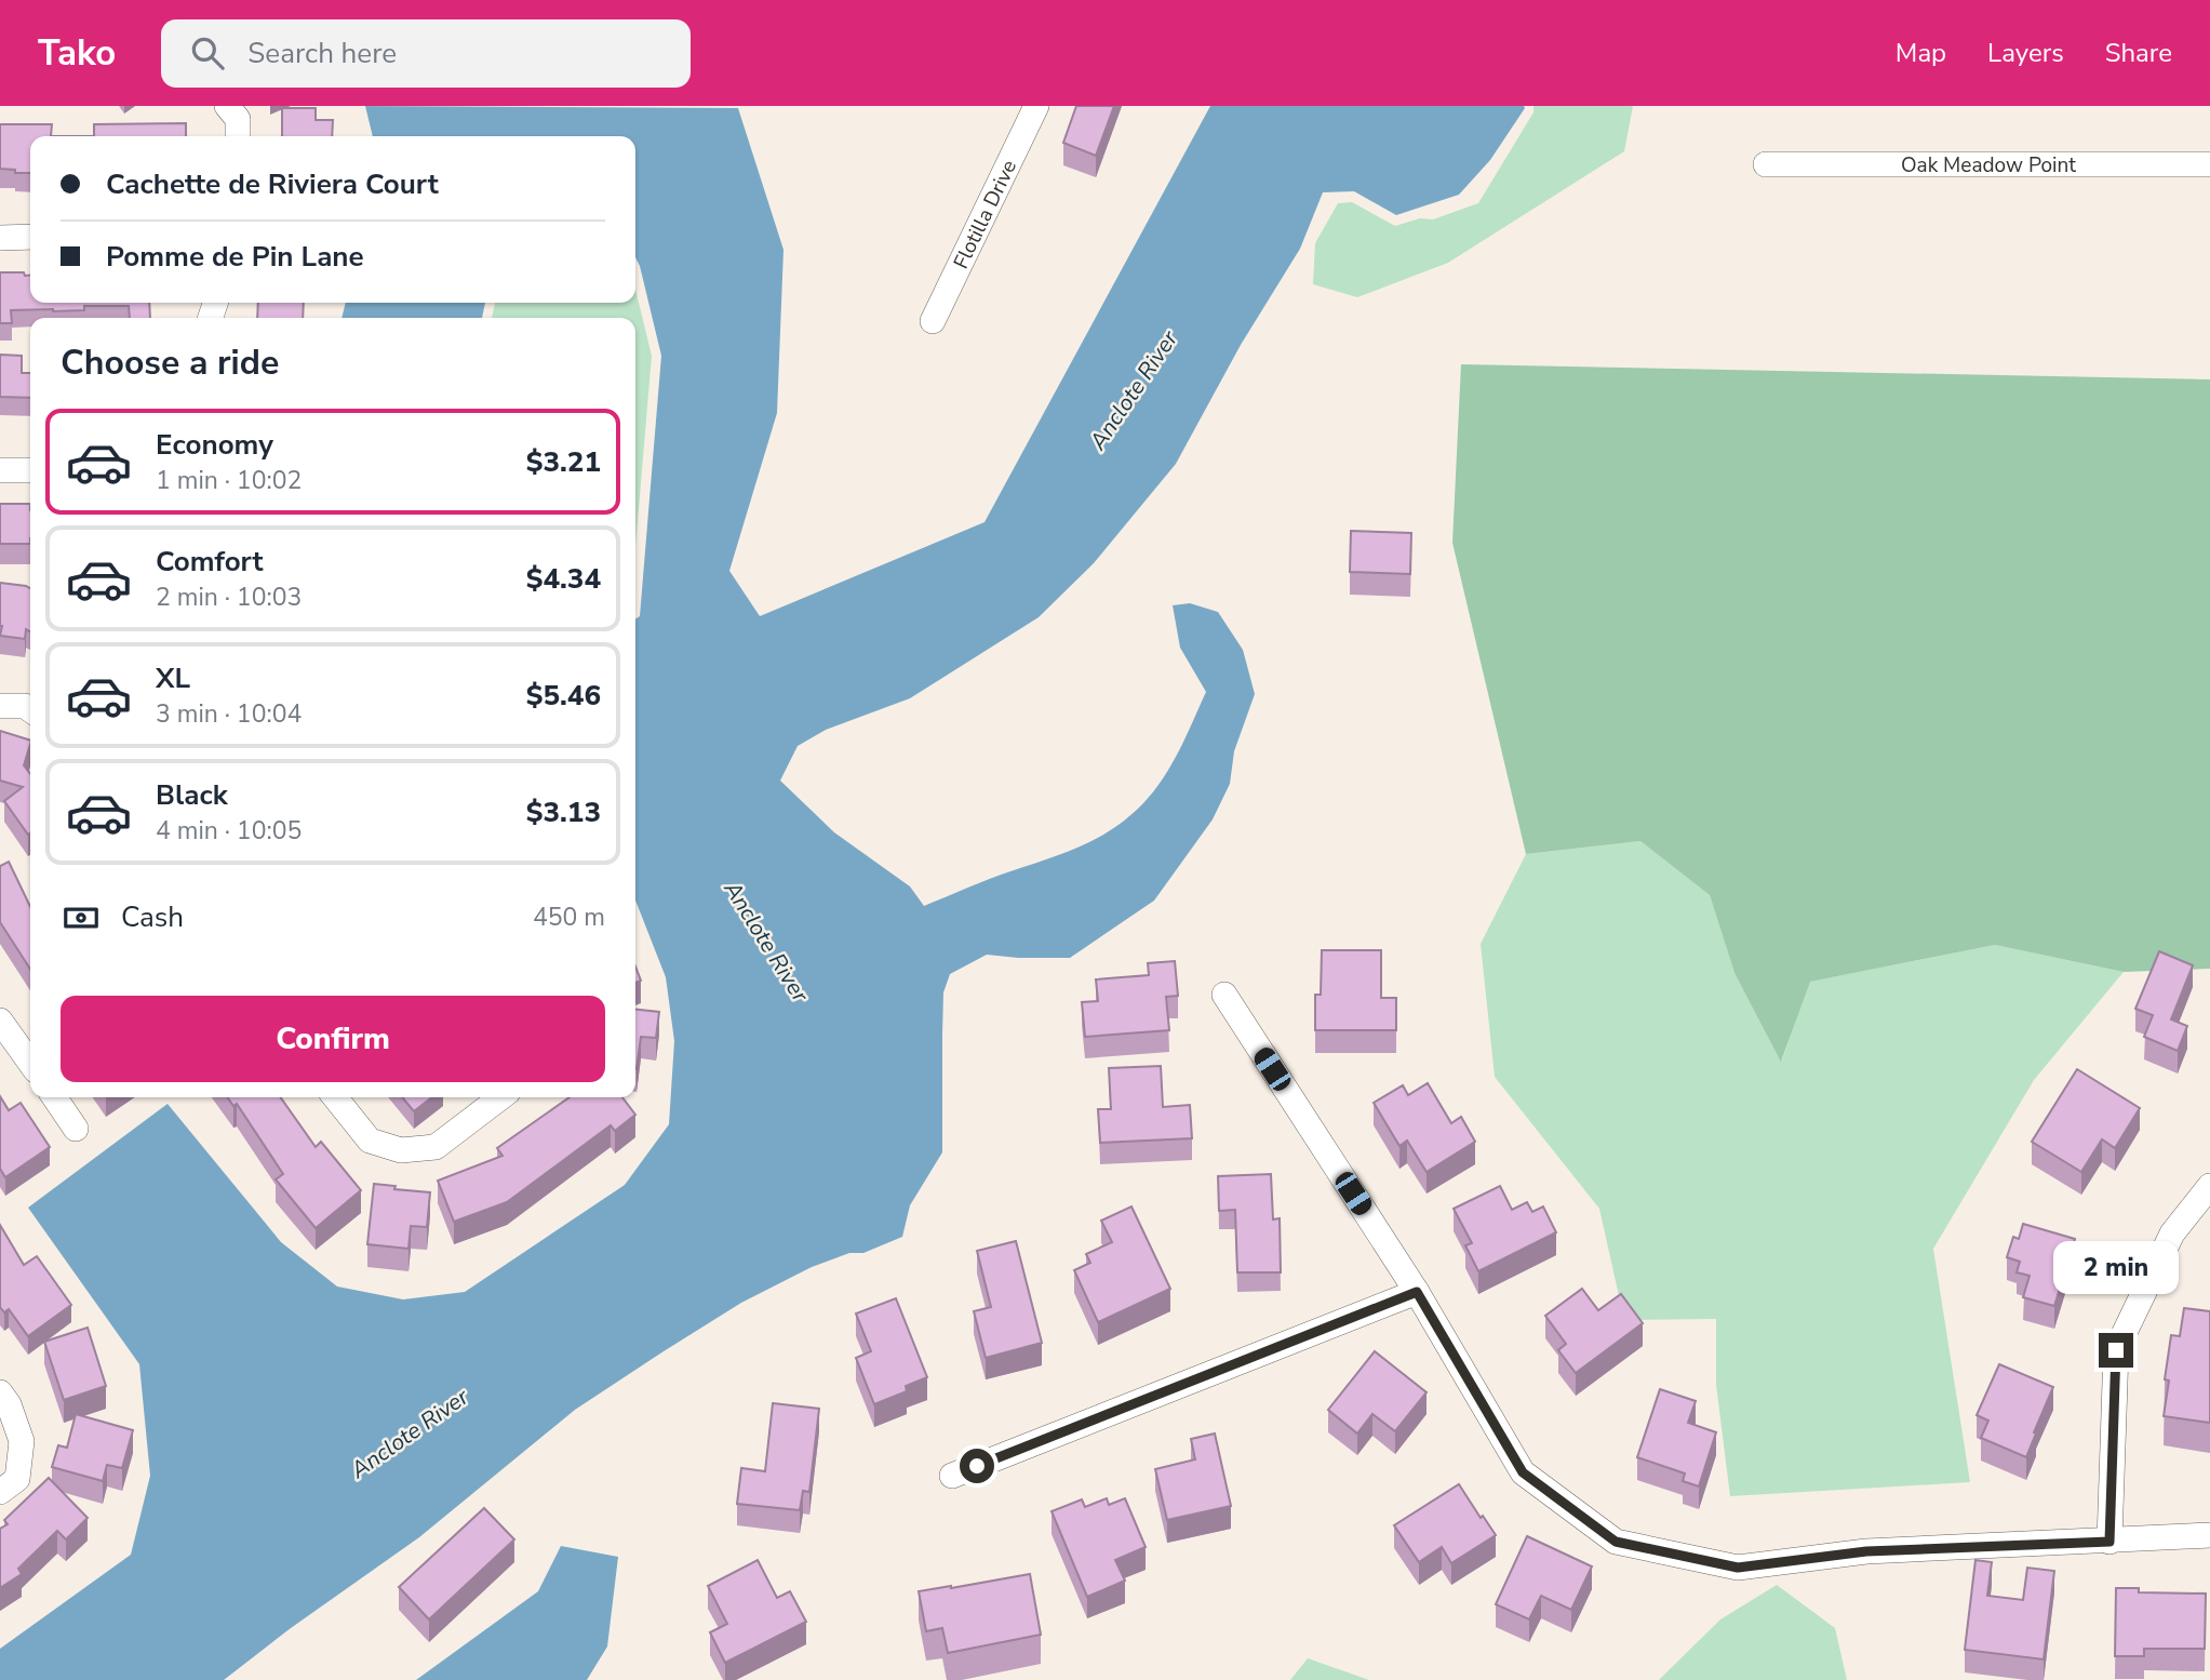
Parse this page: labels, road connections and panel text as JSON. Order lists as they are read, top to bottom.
{
  "streets": {
    "street": ["Oak Meadow Point", "Flotilla Drive"]
  },
  "water": ["Anclote River"],
  "page": {
    "header": "Tako",
    "search": "Search here",
    "nav": ["Map", "Layers", "Share"],
    "banner": ["Cachette de Riviera Court", "Pomme de Pin Lane"],
    "heading": "Choose a ride",
    "list": [
      {
        "name": "Economy",
        "note": "1 min · 10:02",
        "value": "$3.21"
      },
      {
        "name": "Comfort",
        "note": "2 min · 10:03",
        "value": "$4.34"
      },
      {
        "name": "XL",
        "note": "3 min · 10:04",
        "value": "$5.46"
      },
      {
        "name": "Black",
        "note": "4 min · 10:05",
        "value": "$3.13"
      }
    ],
    "pay": ["Cash", "450 m"],
    "buttons": "Confirm",
    "bubble": "2 min"
  }
}
